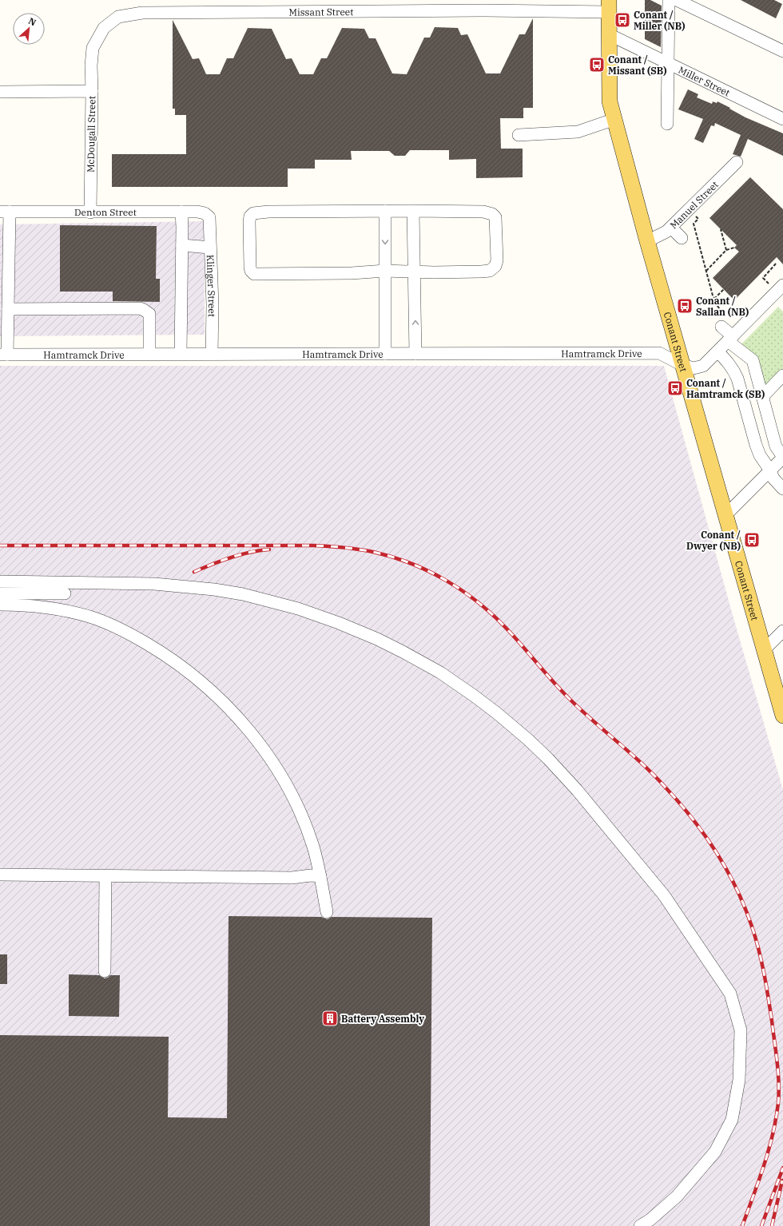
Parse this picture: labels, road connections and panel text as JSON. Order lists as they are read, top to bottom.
{
  "streets": {
    "main road": ["Conant Street"],
    "street": [
      "Missant Street",
      "Miller Street",
      "McDougall Street",
      "Manuel Street",
      "Denton Street",
      "Klinger Street",
      "Hamtramck Drive"
    ]
  },
  "crossings": [
    ["Missant Street", "McDougall Street"],
    ["Missant Street", "Conant Street"],
    ["Miller Street", "Conant Street"],
    ["McDougall Street", "Denton Street"],
    ["Manuel Street", "Conant Street"],
    ["Denton Street", "Klinger Street"],
    ["Klinger Street", "Hamtramck Drive"],
    ["Conant Street", "Hamtramck Drive"]
  ],
  "places": {
    "bus stop": [
      "Conant / Miller (NB)",
      "Conant / Missant (SB)",
      "Conant / Sallan (NB)",
      "Conant / Hamtramck (SB)",
      "Conant / Dwyer (NB)"
    ],
    "building": ["Battery Assembly"]
  },
  "north": "top right"
}
